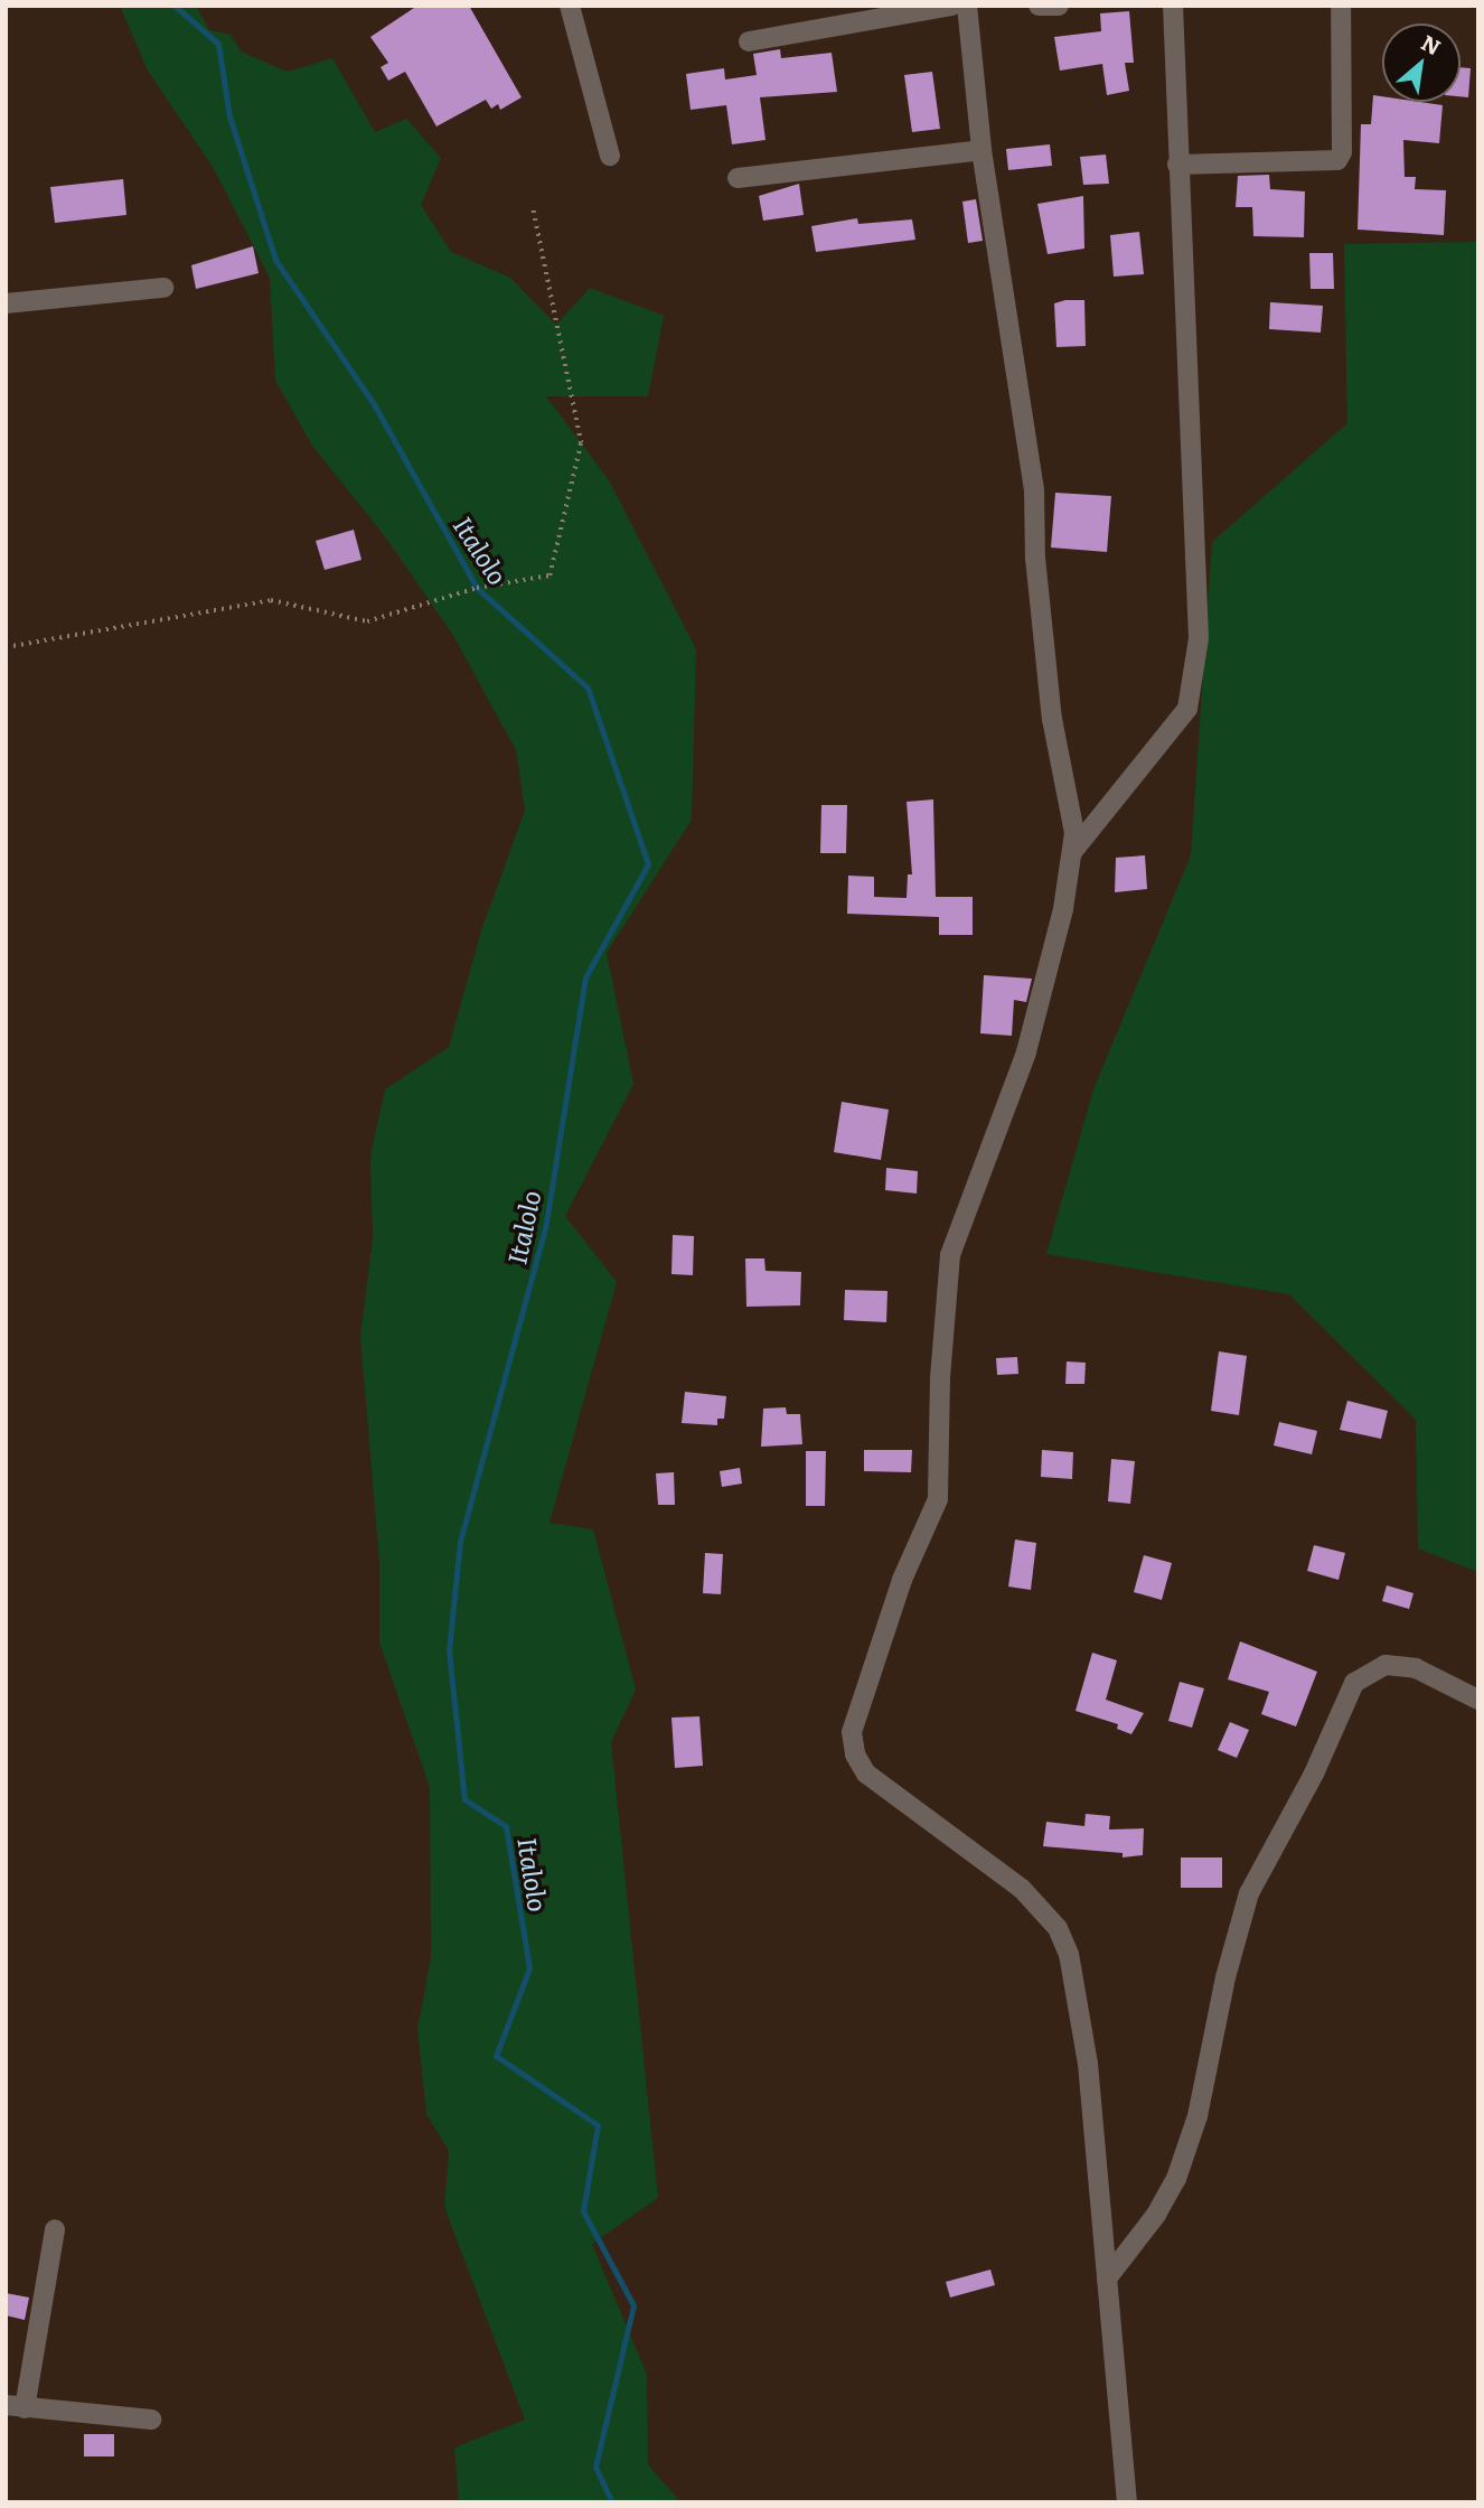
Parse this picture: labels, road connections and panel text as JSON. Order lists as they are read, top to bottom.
{
  "water": ["Italolo"],
  "north": "top right"
}
